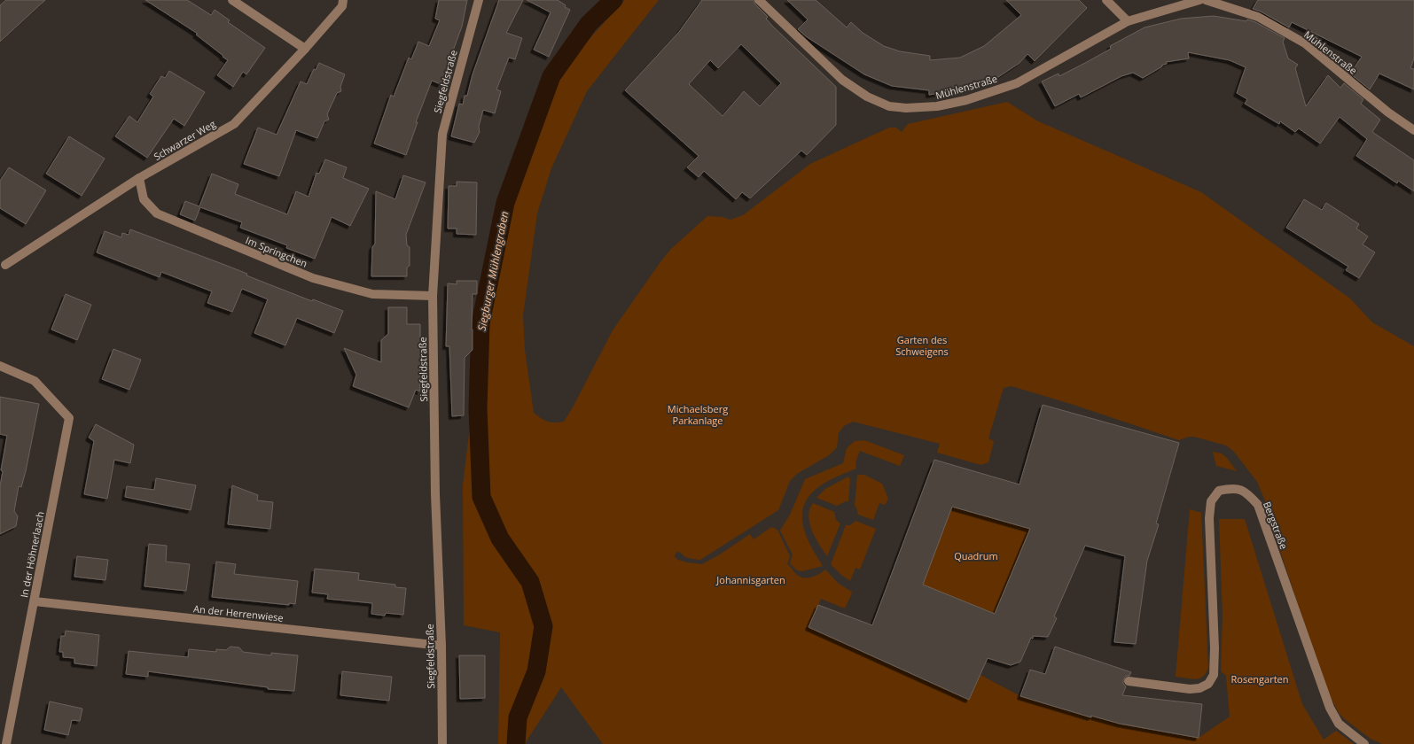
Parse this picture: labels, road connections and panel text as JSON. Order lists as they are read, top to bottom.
{
  "streets": {
    "street": [
      "Mühlenstraße",
      "Siegfeldstraße",
      "Schwarzer Weg",
      "Im Springchen",
      "Bergstraße",
      "In der Höhnerlaach",
      "An der Herrenwiese"
    ]
  },
  "crossings": [
    ["Siegfeldstraße", "Im Springchen"],
    ["Siegfeldstraße", "An der Herrenwiese"],
    ["Schwarzer Weg", "Im Springchen"],
    ["In der Höhnerlaach", "An der Herrenwiese"]
  ],
  "water": ["Siegburger Mühlengraben"],
  "parks": [
    "Garten des Schweigens",
    "Michaelsberg Parkanlage",
    "Quadrum",
    "Johannisgarten",
    "Rosengarten"
  ]
}
